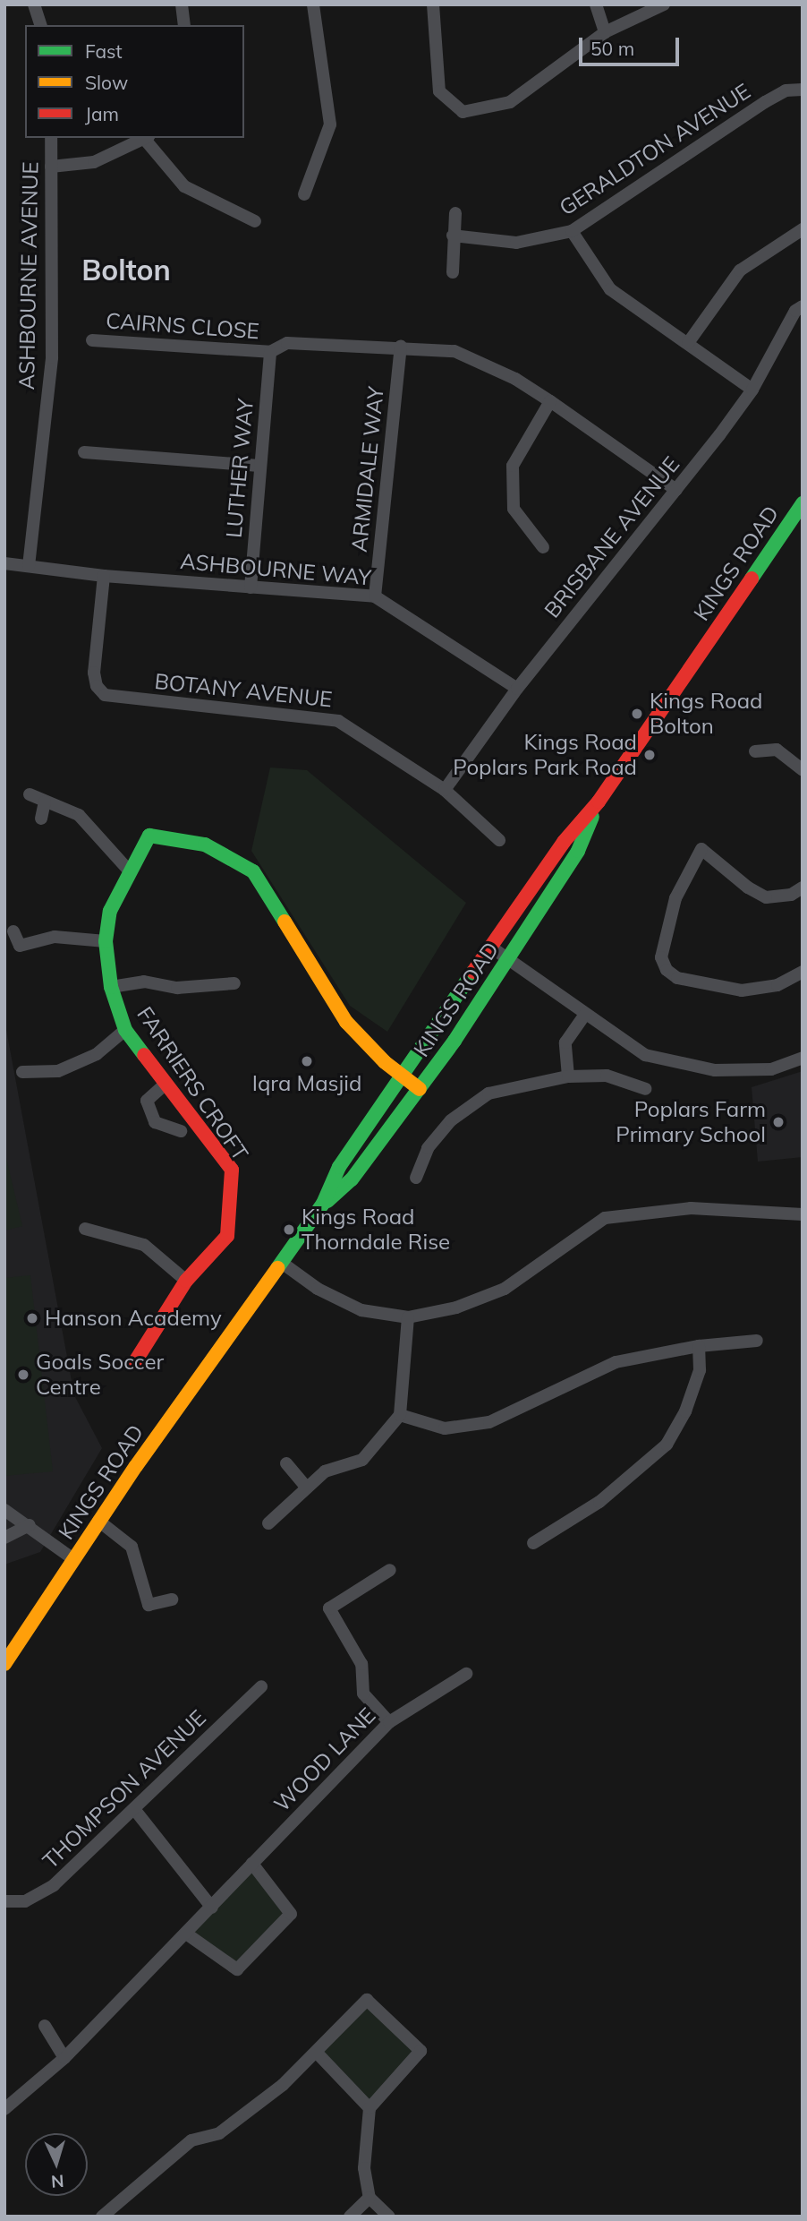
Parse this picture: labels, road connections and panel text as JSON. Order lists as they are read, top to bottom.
{
  "streets": {
    "street": [
      "GERALDTON AVENUE",
      "ASHBOURNE AVENUE",
      "CAIRNS CLOSE",
      "LUTHER WAY",
      "ARMIDALE WAY",
      "BRISBANE AVENUE",
      "KINGS ROAD",
      "ASHBOURNE WAY",
      "BOTANY AVENUE",
      "FARRIERS CROFT",
      "WOOD LANE",
      "THOMPSON AVENUE"
    ]
  },
  "crossings": [
    ["ASHBOURNE AVENUE", "ASHBOURNE WAY"],
    ["CAIRNS CLOSE", "LUTHER WAY"],
    ["LUTHER WAY", "ASHBOURNE WAY"],
    ["ARMIDALE WAY", "ASHBOURNE WAY"],
    ["BRISBANE AVENUE", "ASHBOURNE WAY"],
    ["BRISBANE AVENUE", "BOTANY AVENUE"],
    ["KINGS ROAD", "FARRIERS CROFT"],
    ["ASHBOURNE WAY", "BOTANY AVENUE"]
  ],
  "districts": ["Bolton"],
  "places": [
    "Kings Road Bolton",
    "Kings Road Poplars Park Road",
    "Iqra Masjid",
    "Poplars Farm Primary School",
    "Kings Road Thorndale Rise",
    "Hanson Academy",
    "Goals Soccer Centre"
  ],
  "legend": ["Fast", "Slow", "Jam"],
  "scale_bar": "50 m",
  "north": "bottom"
}
